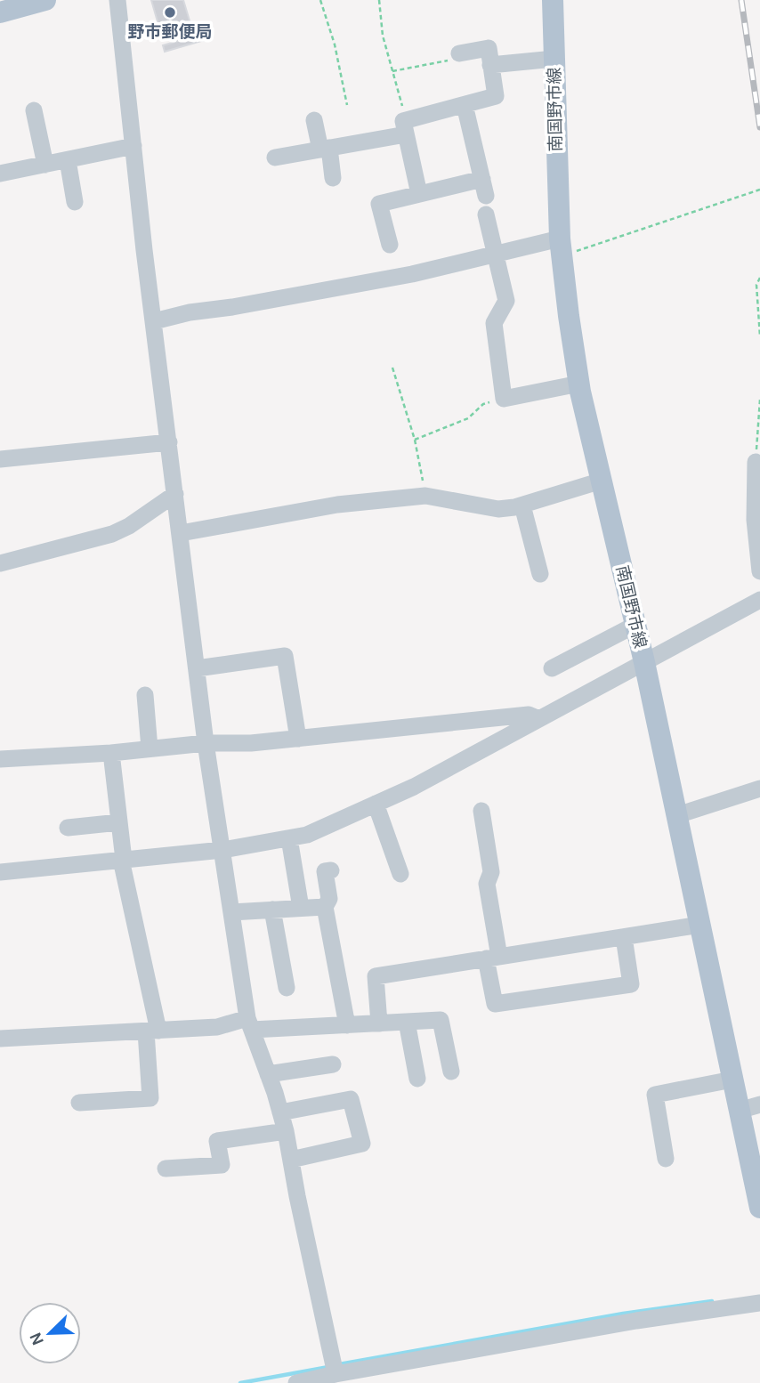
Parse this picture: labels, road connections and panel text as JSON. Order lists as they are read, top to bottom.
{
  "streets": {
    "main road": ["南国野市線"]
  },
  "places": ["野市郵便局"],
  "north": "bottom left"
}
